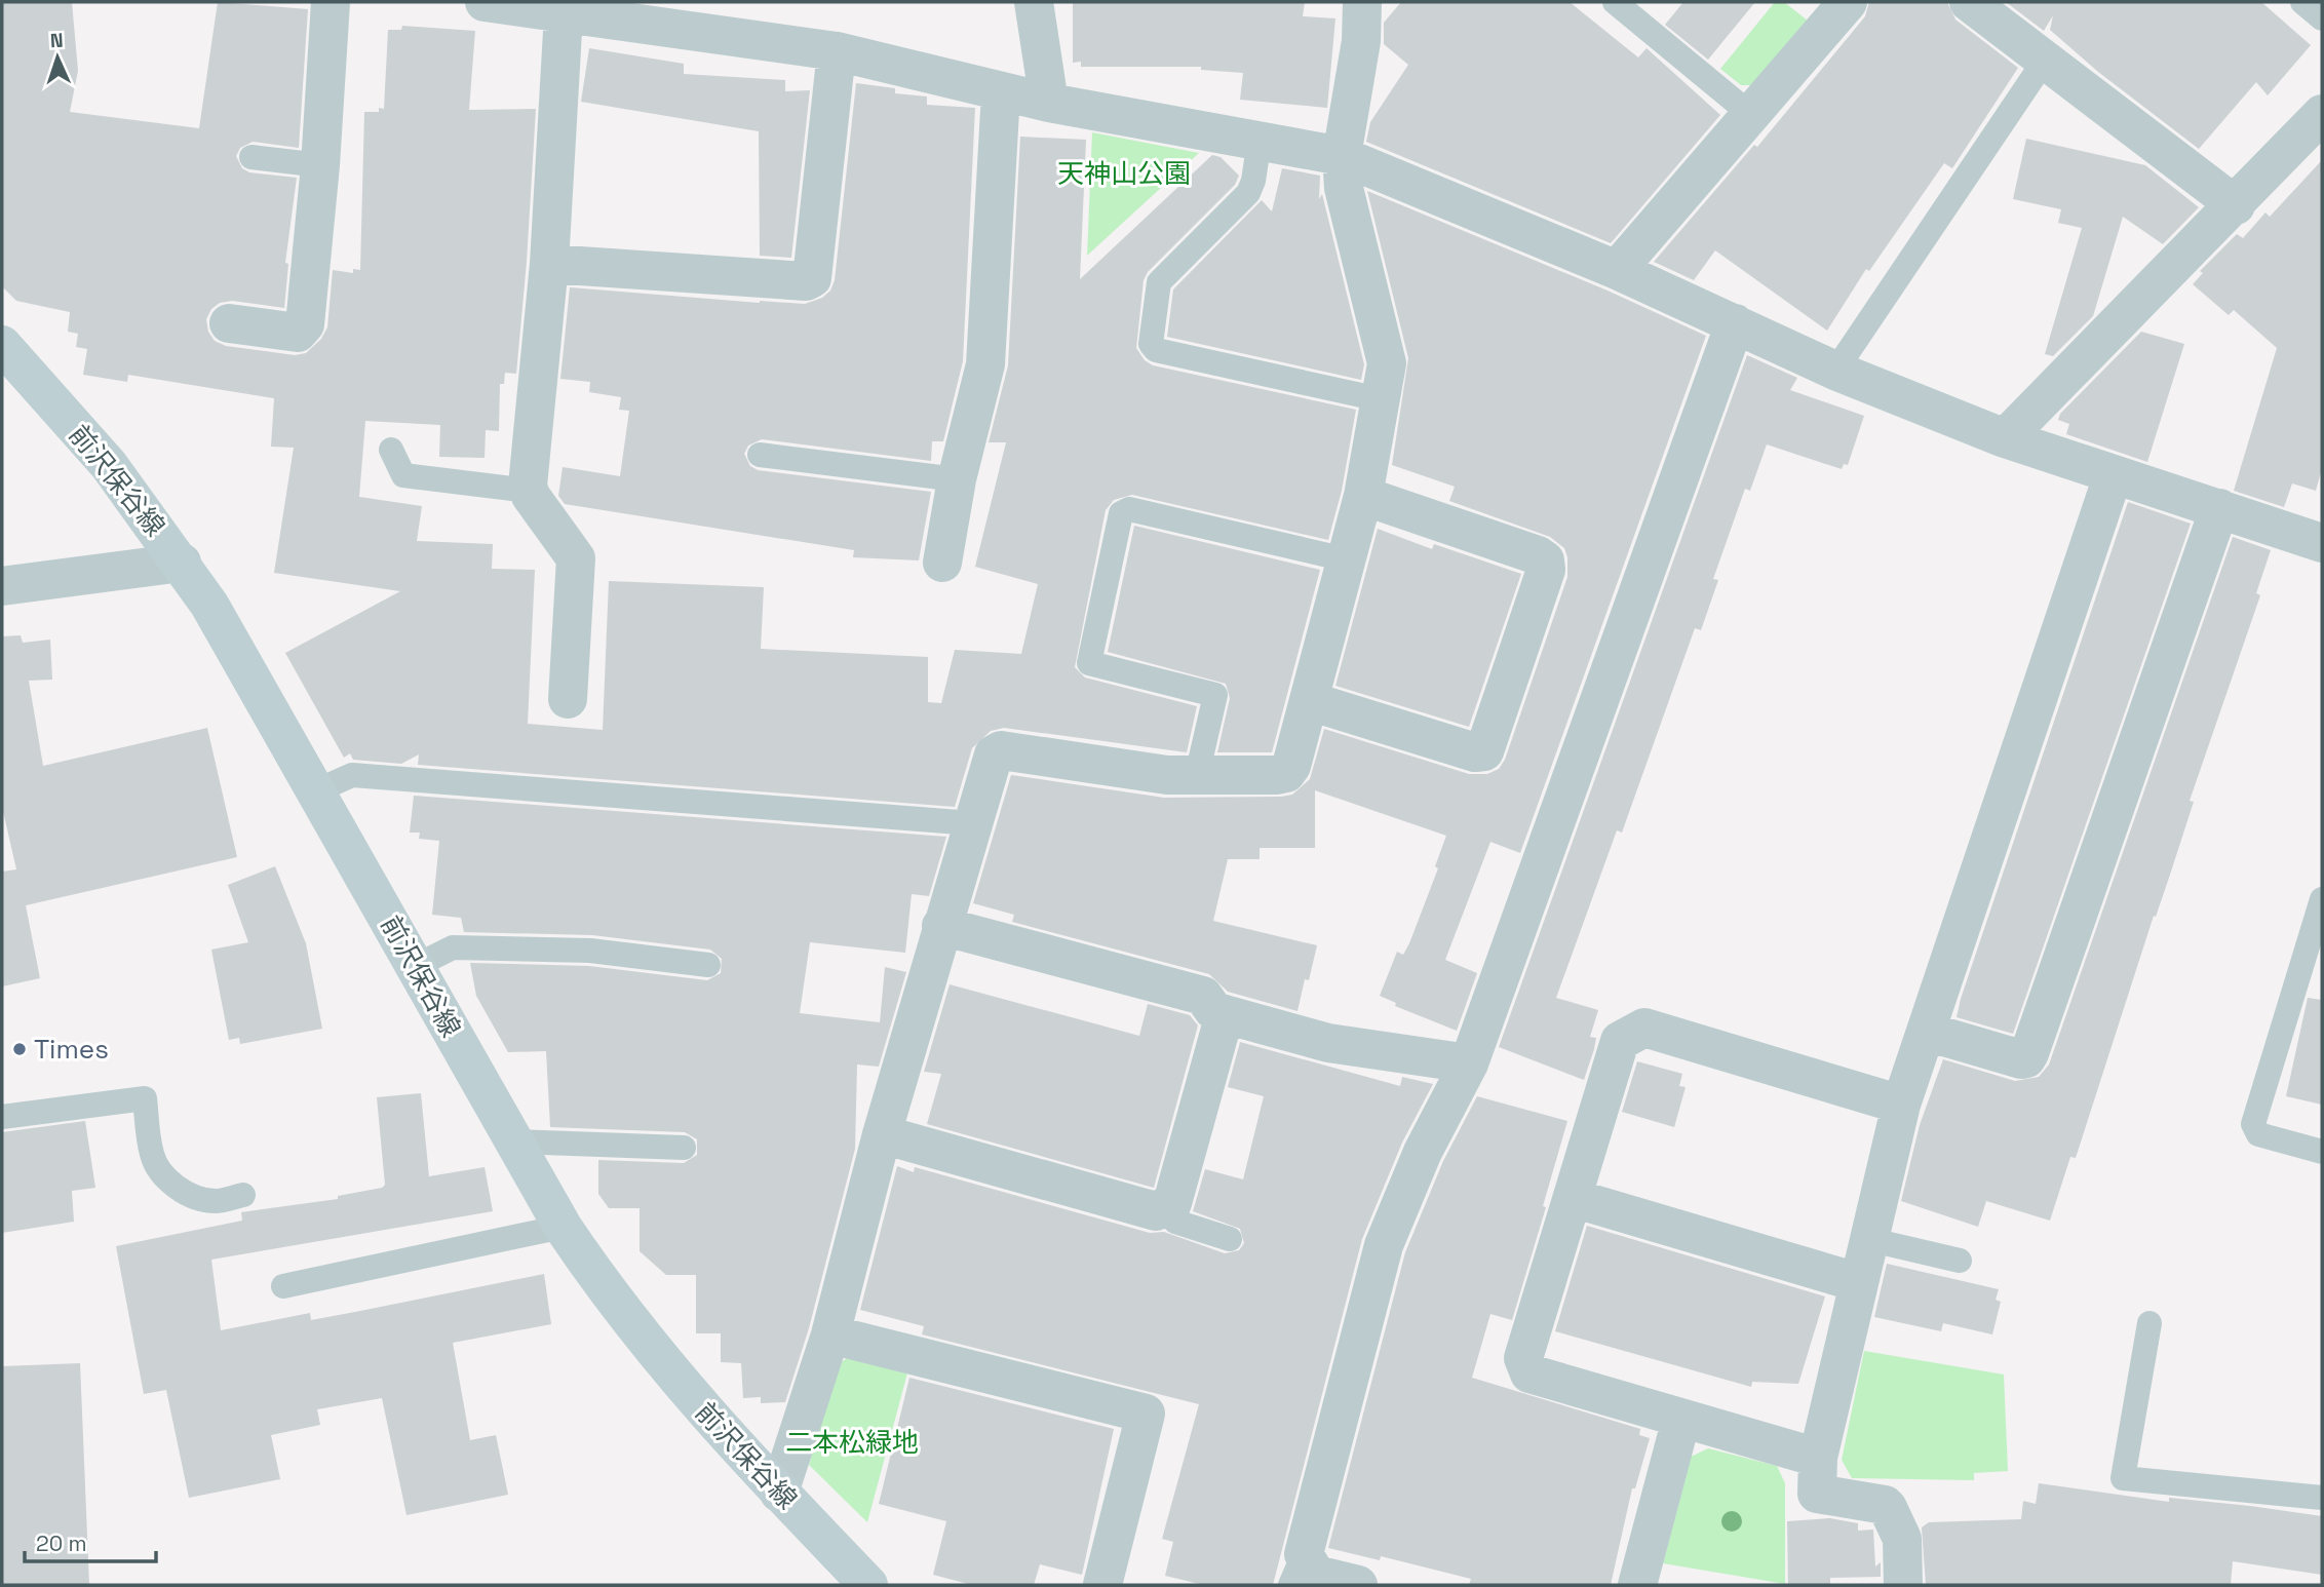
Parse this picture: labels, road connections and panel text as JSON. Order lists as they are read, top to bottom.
{
  "streets": {
    "main road": ["前沢保谷線"]
  },
  "parks": ["天神山公園", "二本松緑地"],
  "places": ["Times"],
  "scale_bar": "20 m",
  "north": "top"
}
